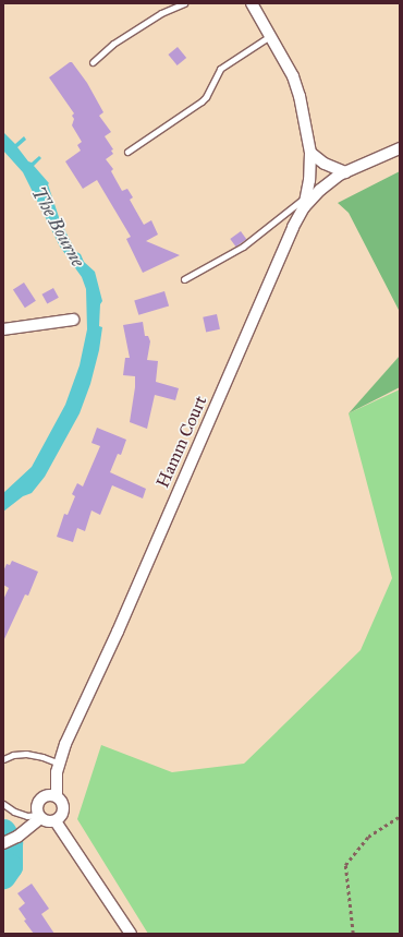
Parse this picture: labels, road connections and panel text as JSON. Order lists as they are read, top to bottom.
{
  "streets": {
    "street": ["Hamm Court"]
  },
  "water": ["The Bourne"]
}
